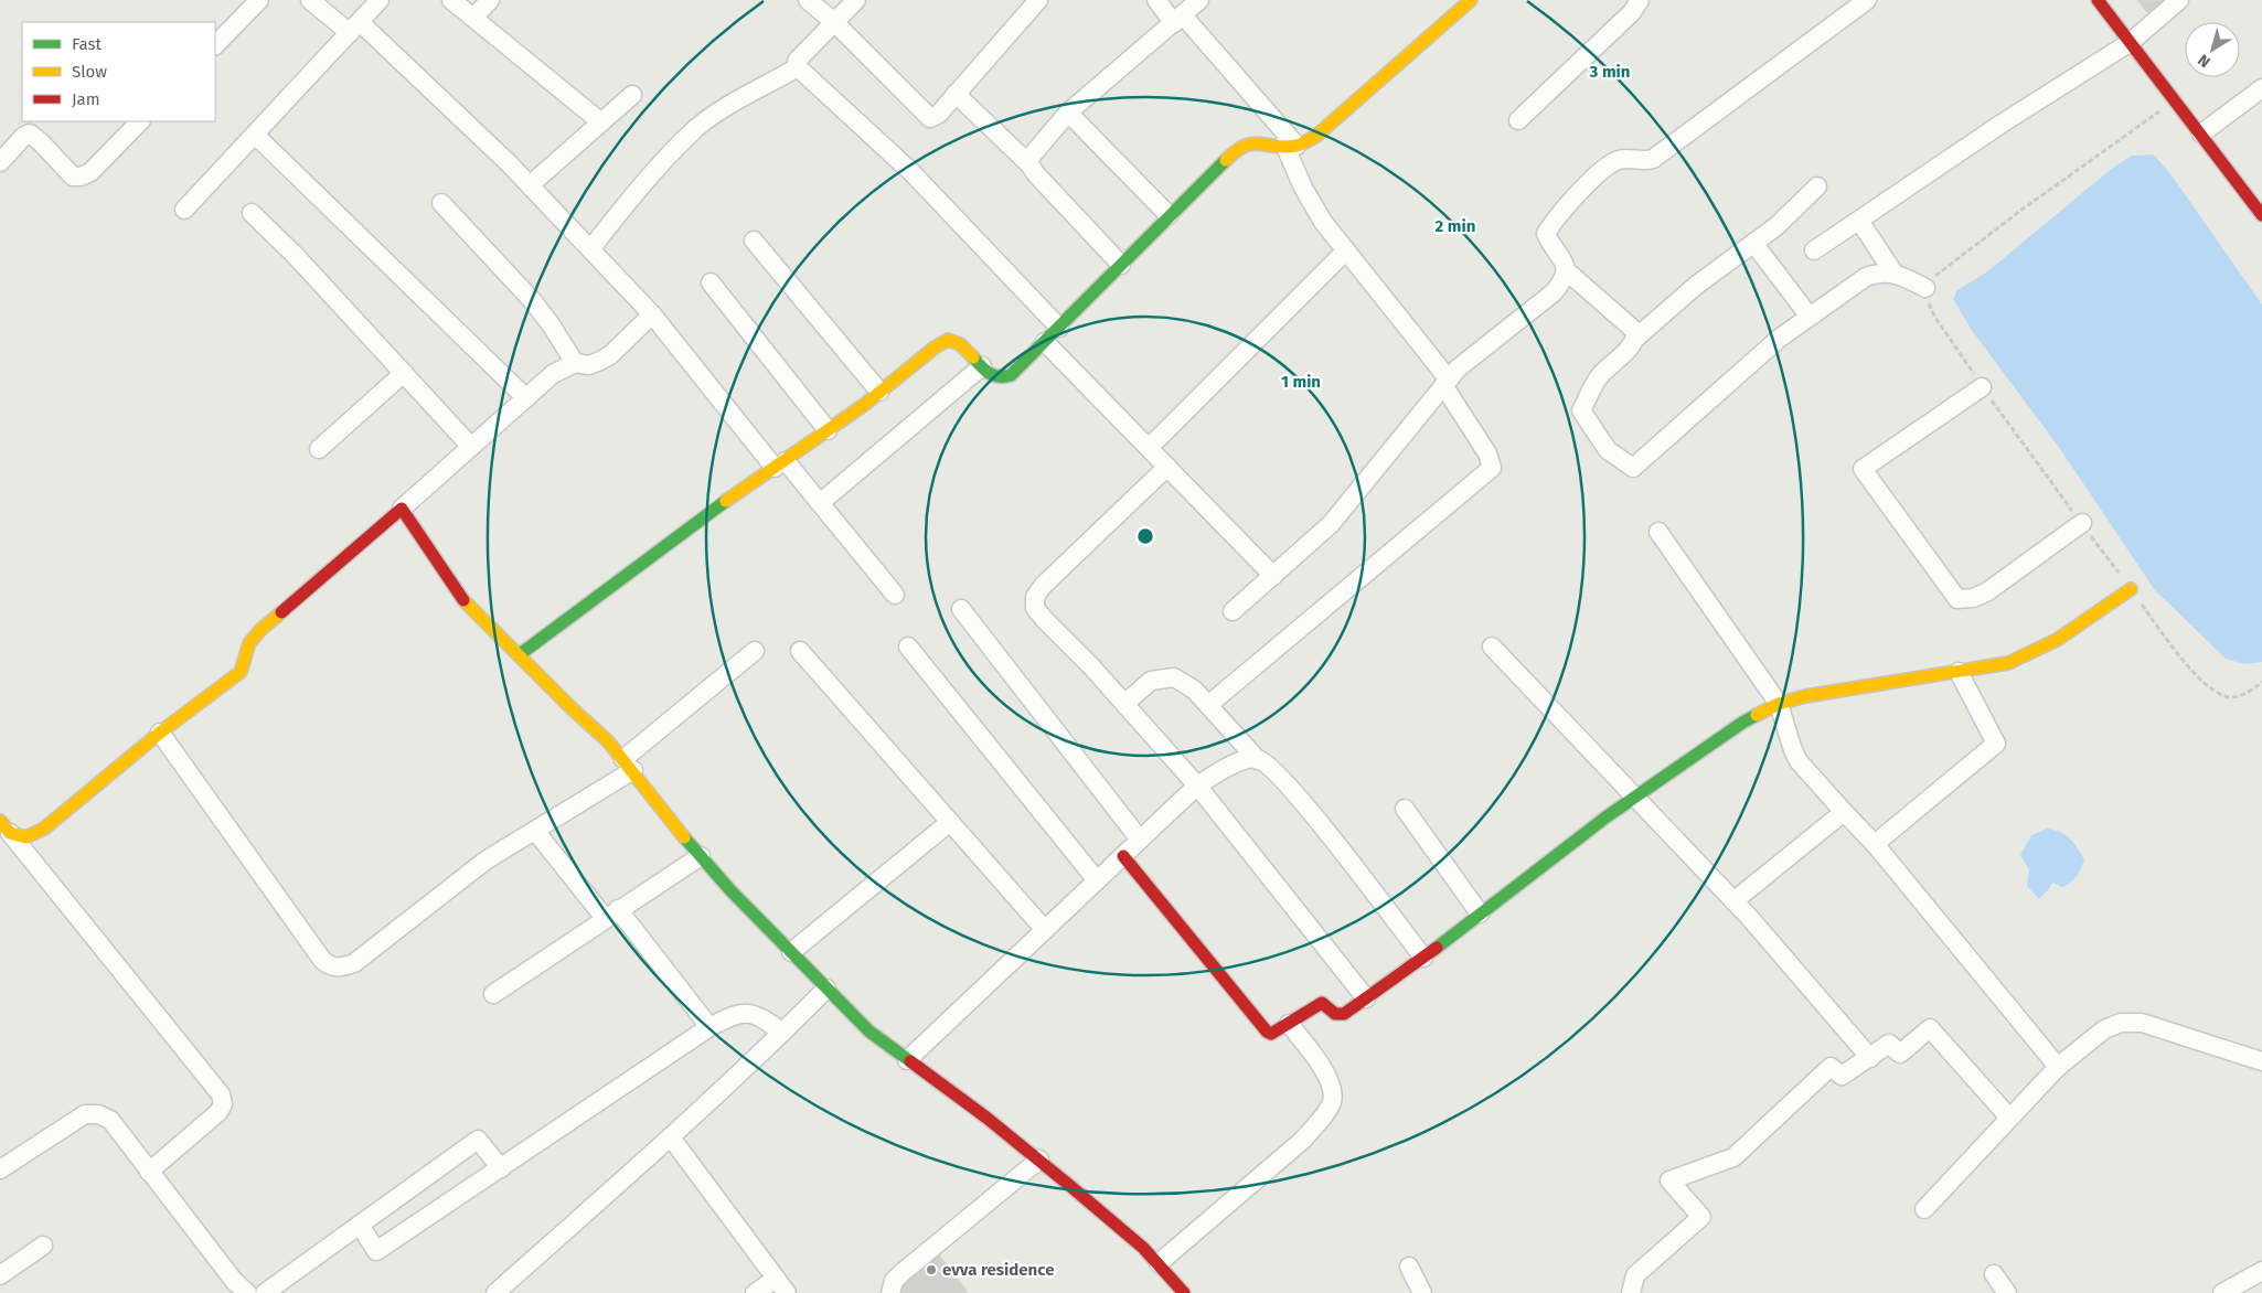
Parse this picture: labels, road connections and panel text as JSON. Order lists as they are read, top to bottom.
{
  "places": ["evva residence"],
  "legend": ["Fast", "Slow", "Jam"],
  "north": "bottom left",
  "rings": ["3 min", "2 min", "1 min"]
}
